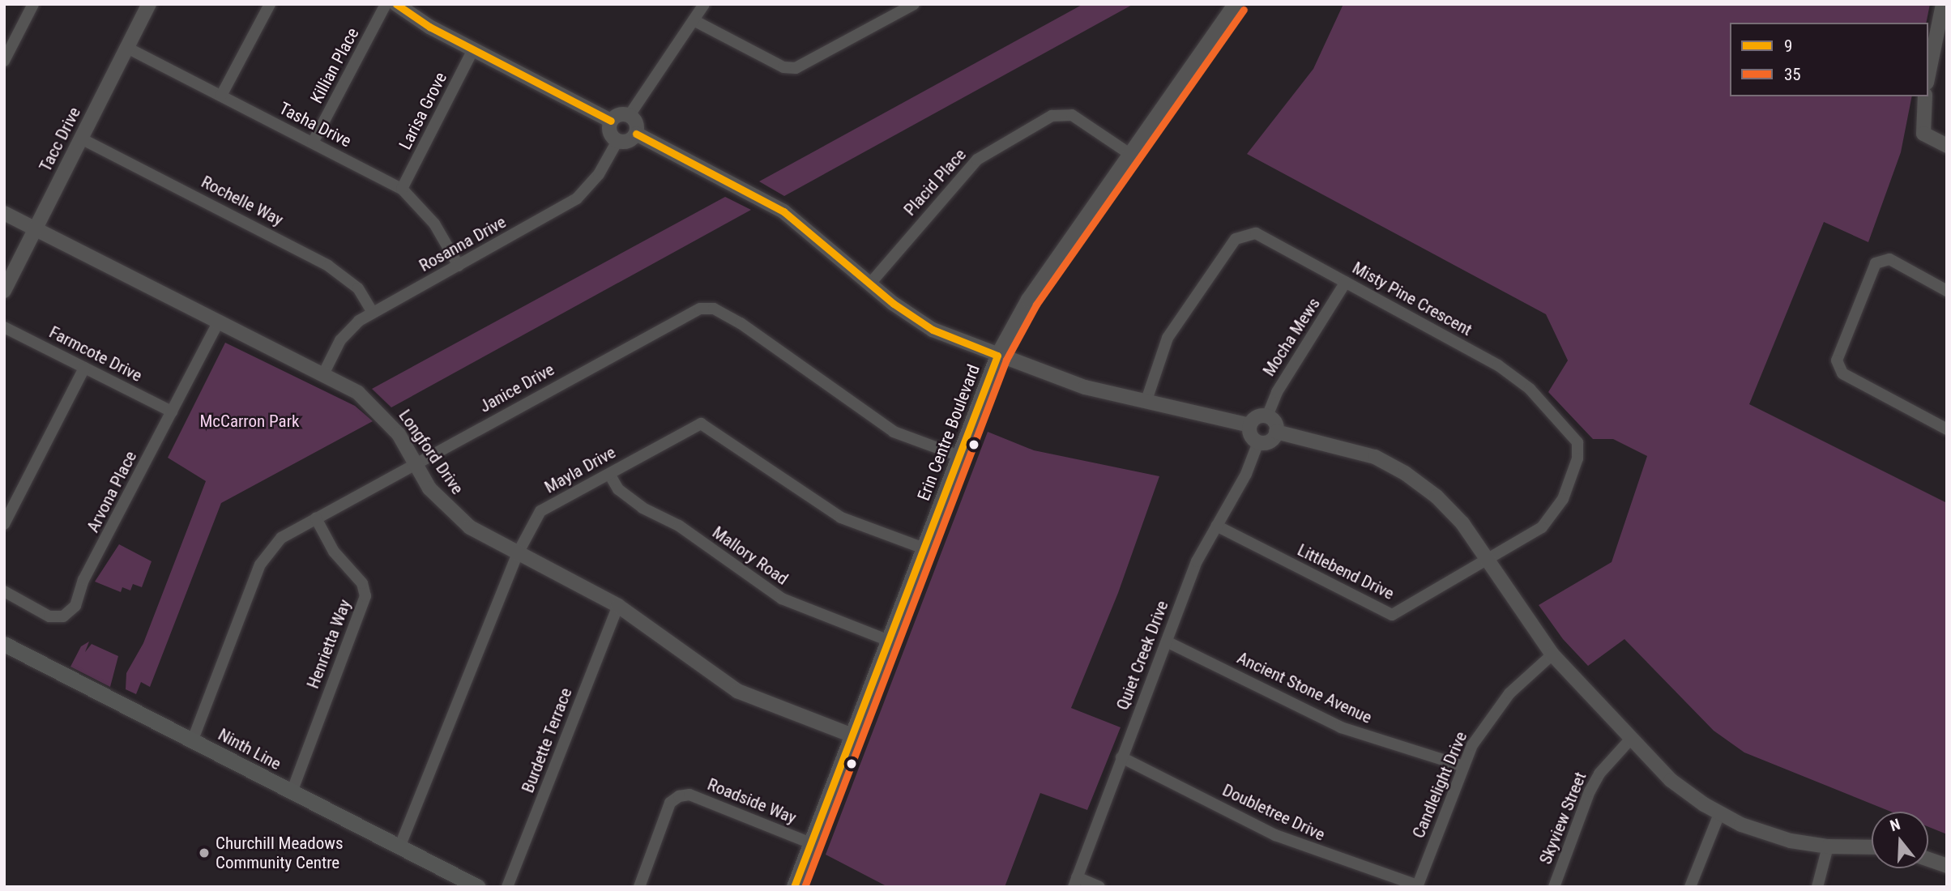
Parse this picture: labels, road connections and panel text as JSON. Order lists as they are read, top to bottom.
{
  "streets": {
    "main road": ["Ninth Line"],
    "street": [
      "Killian Place",
      "Larisa Grove",
      "Tasha Drive",
      "Tacc Drive",
      "Placid Place",
      "Rochelle Way",
      "Rosanna Drive",
      "Misty Pine Crescent",
      "Mocha Mews",
      "Farmcote Drive",
      "Janice Drive",
      "Erin Centre Boulevard",
      "Longford Drive",
      "Mayla Drive",
      "Arvona Place",
      "Mallory Road",
      "Littlebend Drive",
      "Henrietta Way",
      "Quiet Creek Drive",
      "Ancient Stone Avenue",
      "Burdette Terrace",
      "Candlelight Drive",
      "Roadside Way",
      "Doubletree Drive",
      "Skyview Street"
    ]
  },
  "crossings": [
    ["Killian Place", "Tasha Drive"],
    ["Larisa Grove", "Tasha Drive"],
    ["Tasha Drive", "Tacc Drive"],
    ["Tasha Drive", "Rosanna Drive"],
    ["Tacc Drive", "Rochelle Way"],
    ["Tacc Drive", "Longford Drive"],
    ["Placid Place", "Erin Centre Boulevard"],
    ["Rochelle Way", "Rosanna Drive"],
    ["Rosanna Drive", "Longford Drive"],
    ["Misty Pine Crescent", "Mocha Mews"],
    ["Misty Pine Crescent", "Littlebend Drive"],
    ["Mocha Mews", "Quiet Creek Drive"],
    ["Farmcote Drive", "Arvona Place"],
    ["Janice Drive", "Erin Centre Boulevard"],
    ["Janice Drive", "Longford Drive"],
    ["Janice Drive", "Henrietta Way"],
    ["Janice Drive", "Ninth Line"],
    ["Erin Centre Boulevard", "Longford Drive"],
    ["Erin Centre Boulevard", "Mayla Drive"],
    ["Erin Centre Boulevard", "Mallory Road"],
    ["Erin Centre Boulevard", "Roadside Way"],
    ["Longford Drive", "Mayla Drive"],
    ["Longford Drive", "Arvona Place"],
    ["Longford Drive", "Burdette Terrace"],
    ["Mayla Drive", "Mallory Road"],
    ["Mayla Drive", "Ninth Line"],
    ["Littlebend Drive", "Quiet Creek Drive"],
    ["Henrietta Way", "Ninth Line"],
    ["Quiet Creek Drive", "Ancient Stone Avenue"],
    ["Quiet Creek Drive", "Doubletree Drive"],
    ["Ancient Stone Avenue", "Candlelight Drive"],
    ["Candlelight Drive", "Doubletree Drive"]
  ],
  "parks": ["McCarron Park"],
  "places": ["Churchill Meadows Community Centre"],
  "lines": ["transit line 9", "transit line 35"],
  "legend": ["9", "35"],
  "north": "top"
}
